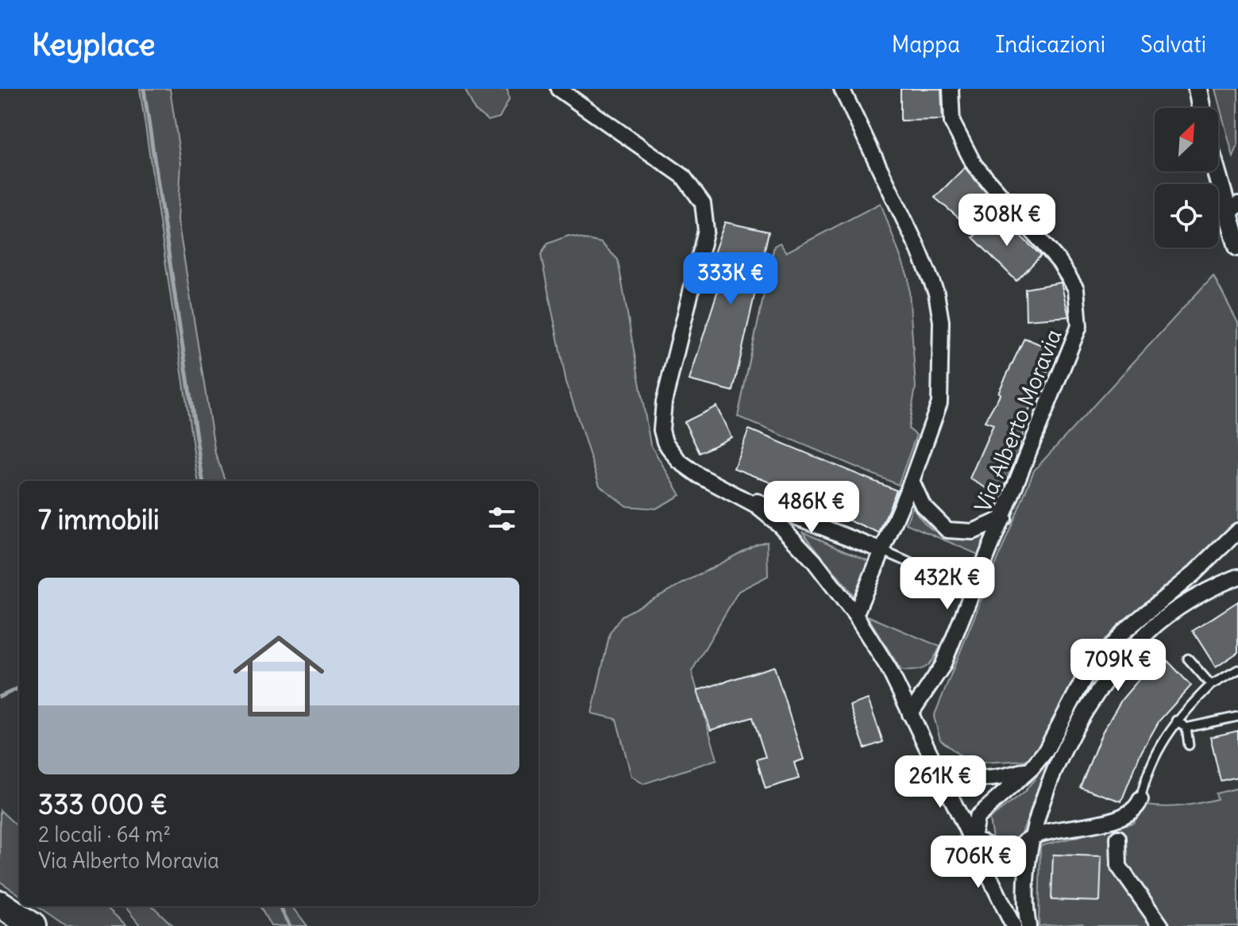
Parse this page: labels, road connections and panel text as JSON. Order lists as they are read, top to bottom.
{
  "streets": {
    "street": ["Via Alberto Moravia"]
  },
  "north": "top right",
  "page": {
    "header": "Keyplace",
    "nav": ["Mappa", "Indicazioni", "Salvati"],
    "price": [
      "308K €",
      "333K €",
      "486K €",
      "432K €",
      "709K €",
      "261K €",
      "706K €"
    ],
    "heading": "7 immobili",
    "list": [
      {
        "name": "333 000 €",
        "note": "2 locali · 64 m² · Via Alberto Moravia"
      }
    ]
  }
}
